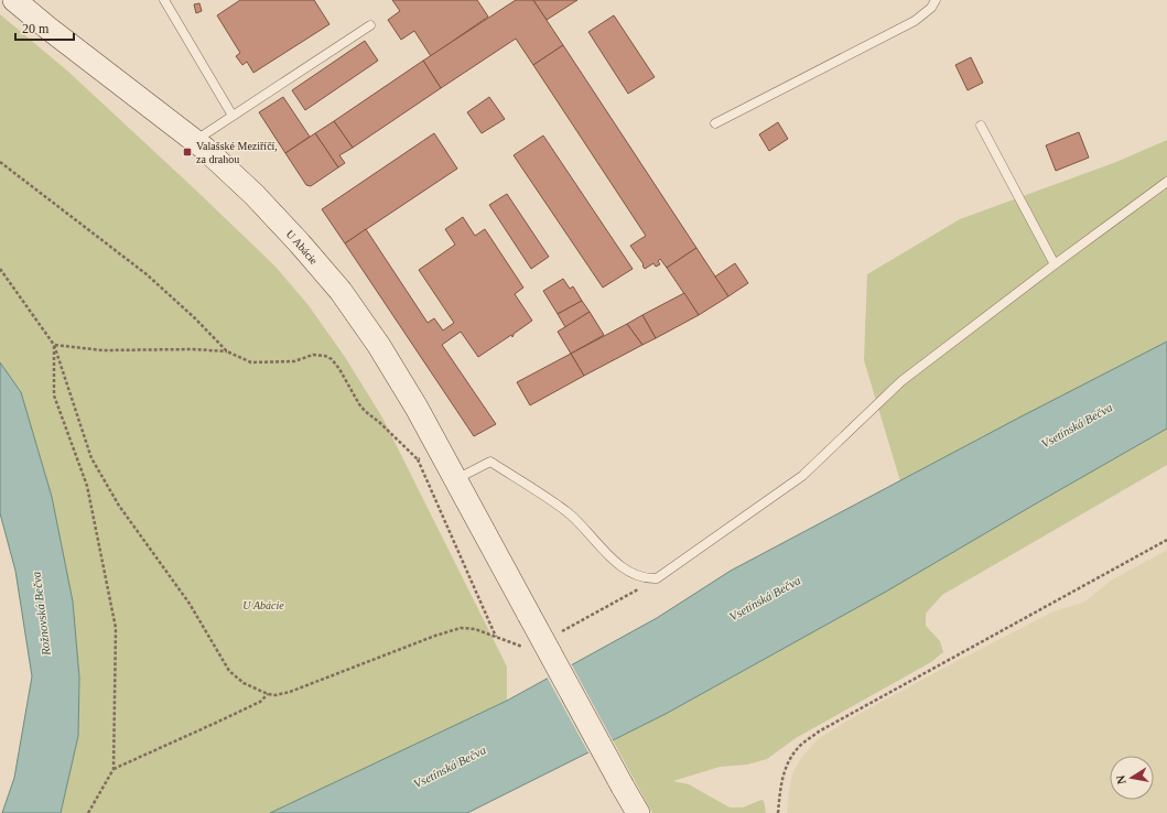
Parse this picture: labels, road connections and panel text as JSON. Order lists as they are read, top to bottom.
{
  "streets": {
    "main road": ["U Abácie"]
  },
  "water": ["Vsetínská Bečva", "Rožnovská Bečva"],
  "parks": ["U Abácie"],
  "places": {
    "transit": ["Valašské Meziříčí, za drahou"]
  },
  "scale_bar": "20 m",
  "north": "left"
}
